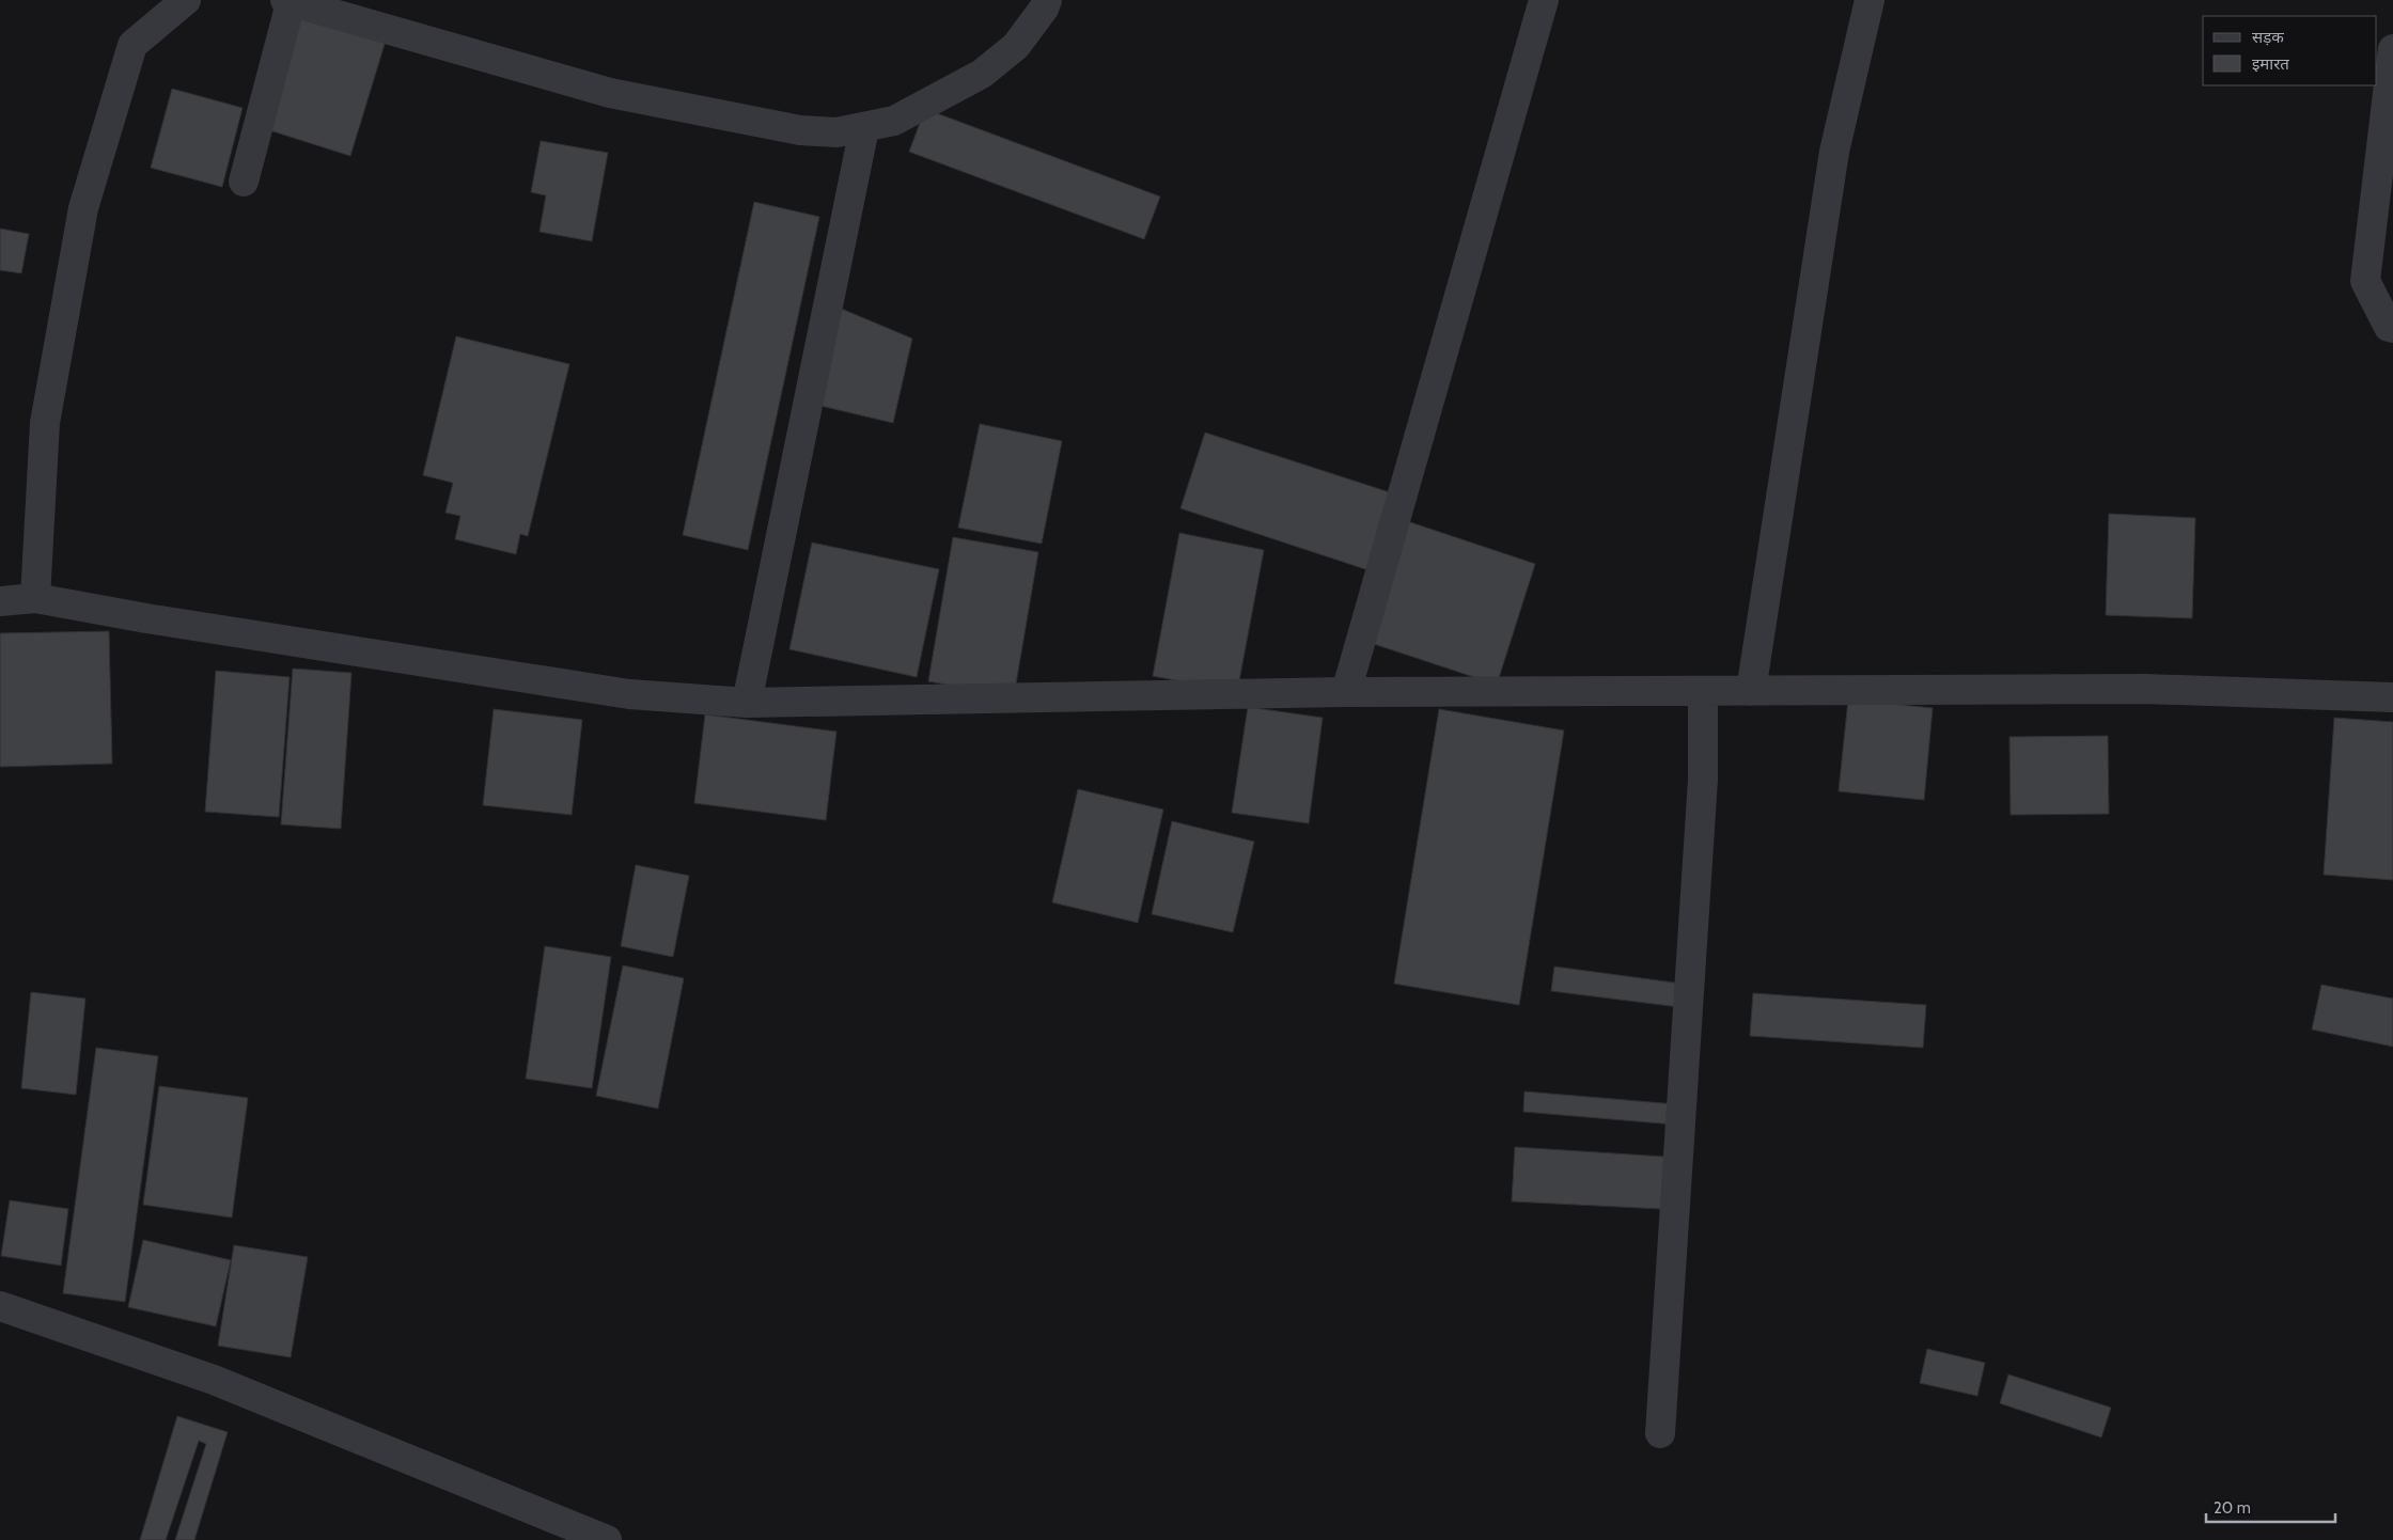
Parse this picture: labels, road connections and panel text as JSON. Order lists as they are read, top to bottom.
{
  "legend": ["सड़क", "इमारत"],
  "scale_bar": "20 m"
}
